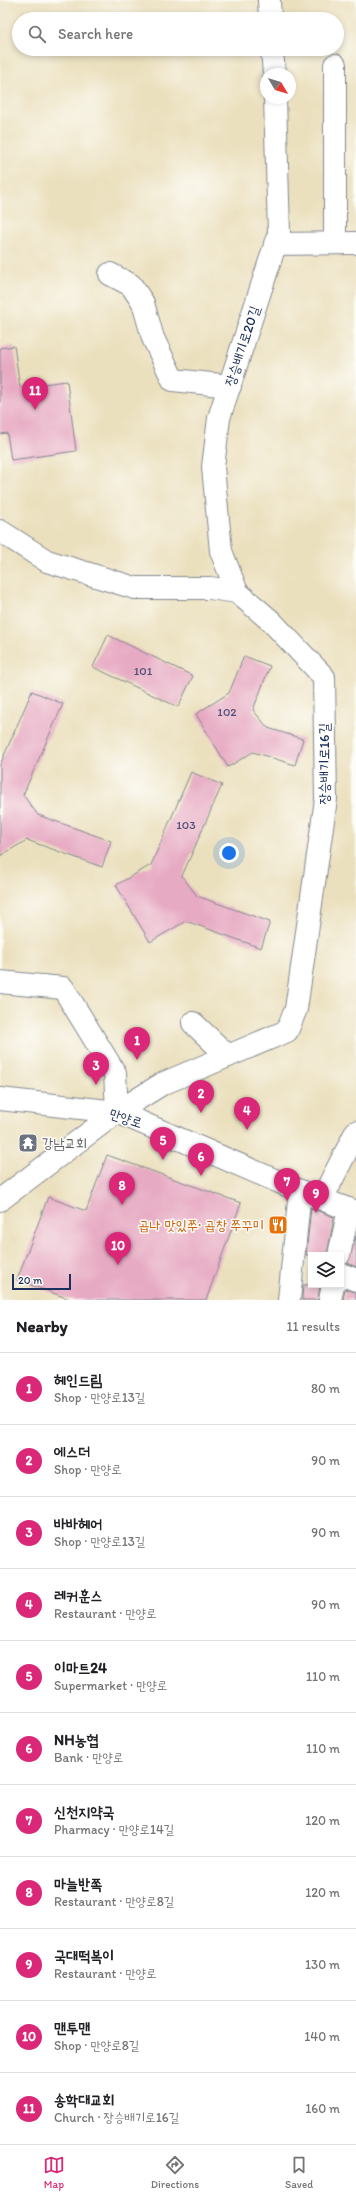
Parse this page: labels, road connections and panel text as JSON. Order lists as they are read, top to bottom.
{
  "streets": {
    "street": ["장승배기로20길", "장승배기로16길", "만양로"]
  },
  "crossings": [
    ["장승배기로20길", "장승배기로16길"],
    ["장승배기로16길", "만양로"]
  ],
  "places": {
    "temple": ["강남교회"],
    "restaurant": ["곱나 맛있쭈· 곱창 쭈꾸미"]
  },
  "house_numbers": ["101", "102", "103"],
  "scale_bar": "20 m",
  "north": "bottom right",
  "page": {
    "search": "Search here",
    "pins": [
      "11",
      "1",
      "3",
      "2",
      "4",
      "5",
      "6",
      "7",
      "8",
      "9",
      "10"
    ],
    "scale": "20 m",
    "heading": ["Nearby", "11 results"],
    "list": [
      {
        "mark": "1",
        "name": "헤인드림",
        "note": "Shop · 만양로13길",
        "value": "80 m"
      },
      {
        "mark": "2",
        "name": "에스더",
        "note": "Shop · 만양로",
        "value": "90 m"
      },
      {
        "mark": "3",
        "name": "바바헤어",
        "note": "Shop · 만양로13길",
        "value": "90 m"
      },
      {
        "mark": "4",
        "name": "레커훈스",
        "note": "Restaurant · 만양로",
        "value": "90 m"
      },
      {
        "mark": "5",
        "name": "이마트24",
        "note": "Supermarket · 만양로",
        "value": "110 m"
      },
      {
        "mark": "6",
        "name": "NH농협",
        "note": "Bank · 만양로",
        "value": "110 m"
      },
      {
        "mark": "7",
        "name": "신천지약국",
        "note": "Pharmacy · 만양로14길",
        "value": "120 m"
      },
      {
        "mark": "8",
        "name": "마늘반쪽",
        "note": "Restaurant · 만양로8길",
        "value": "120 m"
      },
      {
        "mark": "9",
        "name": "국대떡복이",
        "note": "Restaurant · 만양로",
        "value": "130 m"
      },
      {
        "mark": "10",
        "name": "맨투맨",
        "note": "Shop · 만양로8길",
        "value": "140 m"
      },
      {
        "mark": "11",
        "name": "송학대교회",
        "note": "Church · 장승배기로16길",
        "value": "160 m"
      }
    ],
    "nav": ["Map", "Directions", "Saved"]
  }
}
